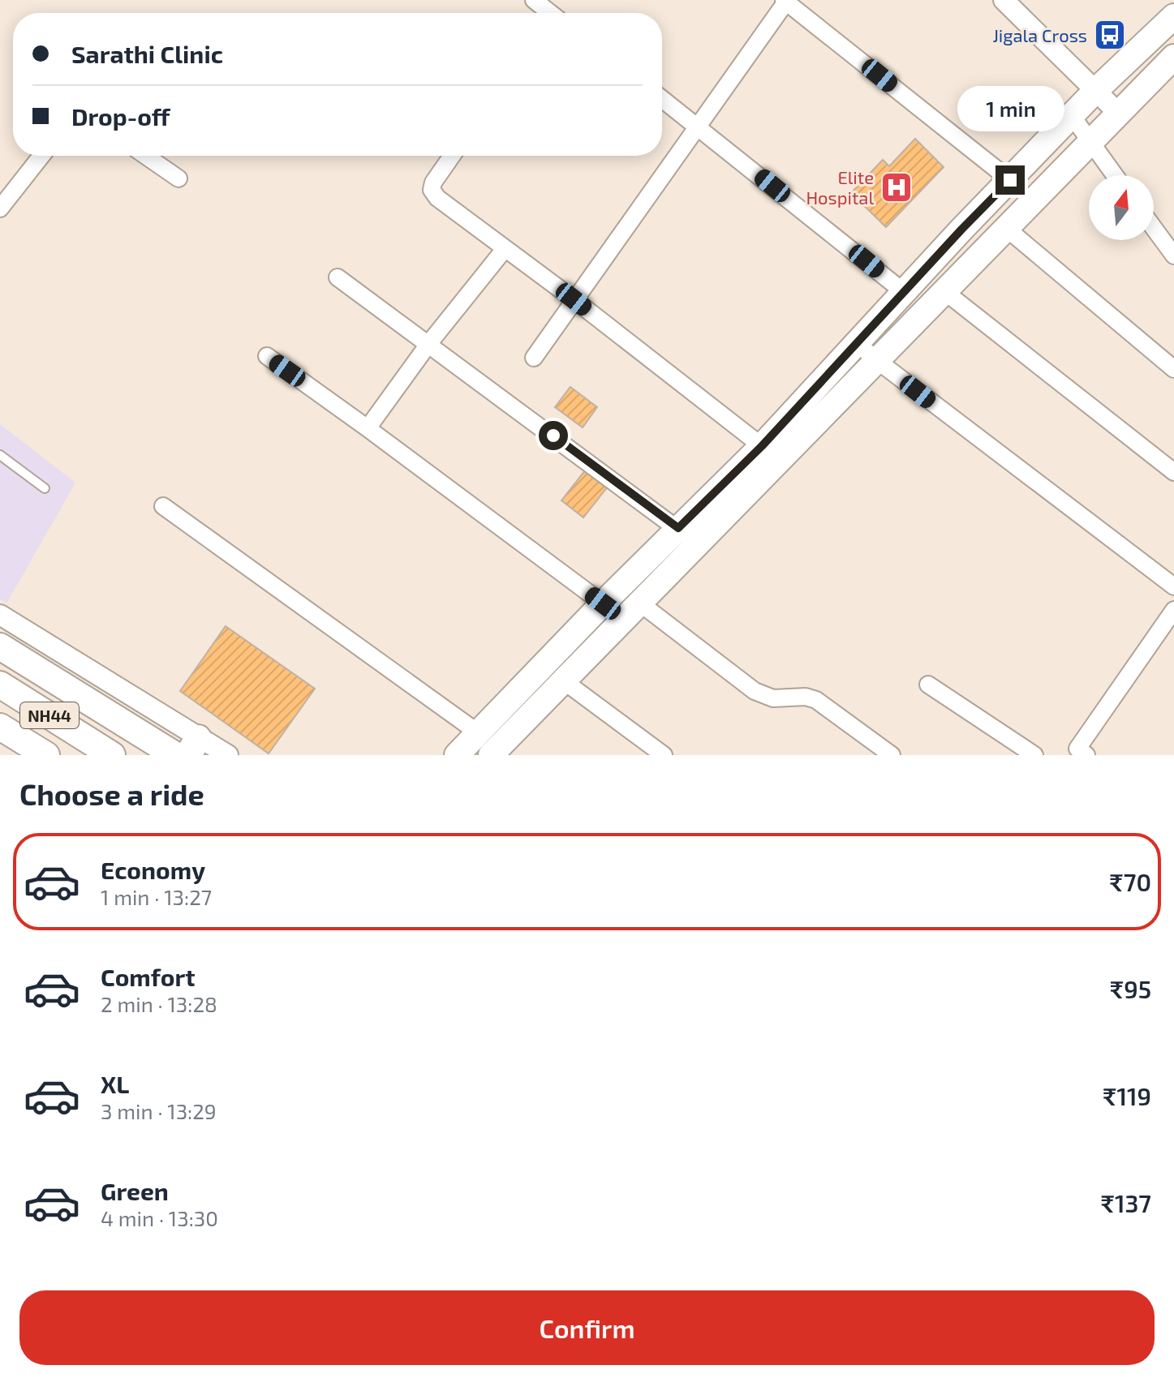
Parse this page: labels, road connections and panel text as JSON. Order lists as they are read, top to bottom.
{
  "streets": {
    "highway": ["NH44"]
  },
  "places": {
    "bus stop": ["Jigala Cross"],
    "hospital": ["Elite Hospital"]
  },
  "north": "top",
  "page": {
    "banner": ["Sarathi Clinic", "Drop-off"],
    "bubble": "1 min",
    "heading": "Choose a ride",
    "list": [
      {
        "name": "Economy",
        "note": "1 min · 13:27",
        "value": "₹70"
      },
      {
        "name": "Comfort",
        "note": "2 min · 13:28",
        "value": "₹95"
      },
      {
        "name": "XL",
        "note": "3 min · 13:29",
        "value": "₹119"
      },
      {
        "name": "Green",
        "note": "4 min · 13:30",
        "value": "₹137"
      }
    ],
    "buttons": "Confirm"
  }
}
